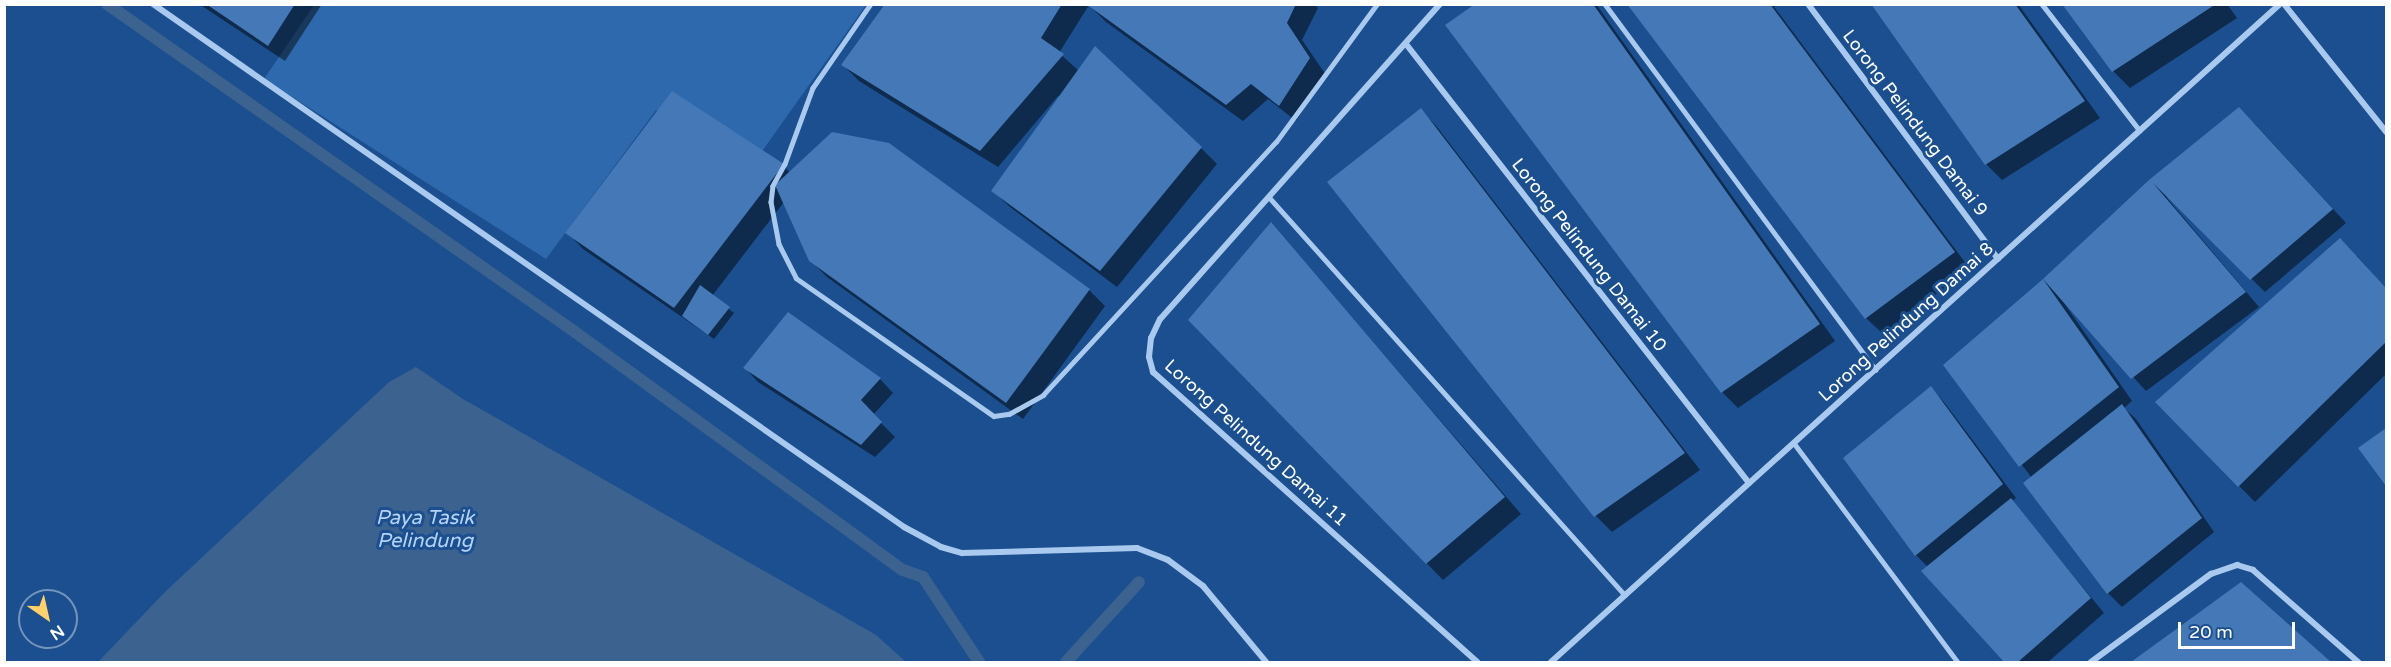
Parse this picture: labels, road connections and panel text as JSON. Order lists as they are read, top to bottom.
{
  "streets": {
    "street": [
      "Lorong Pelindung Damai 9",
      "Lorong Pelindung Damai 10",
      "Lorong Pelindung Damai 8",
      "Lorong Pelindung Damai 11"
    ]
  },
  "crossings": [
    ["Lorong Pelindung Damai 9", "Lorong Pelindung Damai 8"],
    ["Lorong Pelindung Damai 10", "Lorong Pelindung Damai 8"],
    ["Lorong Pelindung Damai 10", "Lorong Pelindung Damai 11"]
  ],
  "water": ["Paya Tasik Pelindung"],
  "scale_bar": "20 m",
  "north": "bottom right"
}
